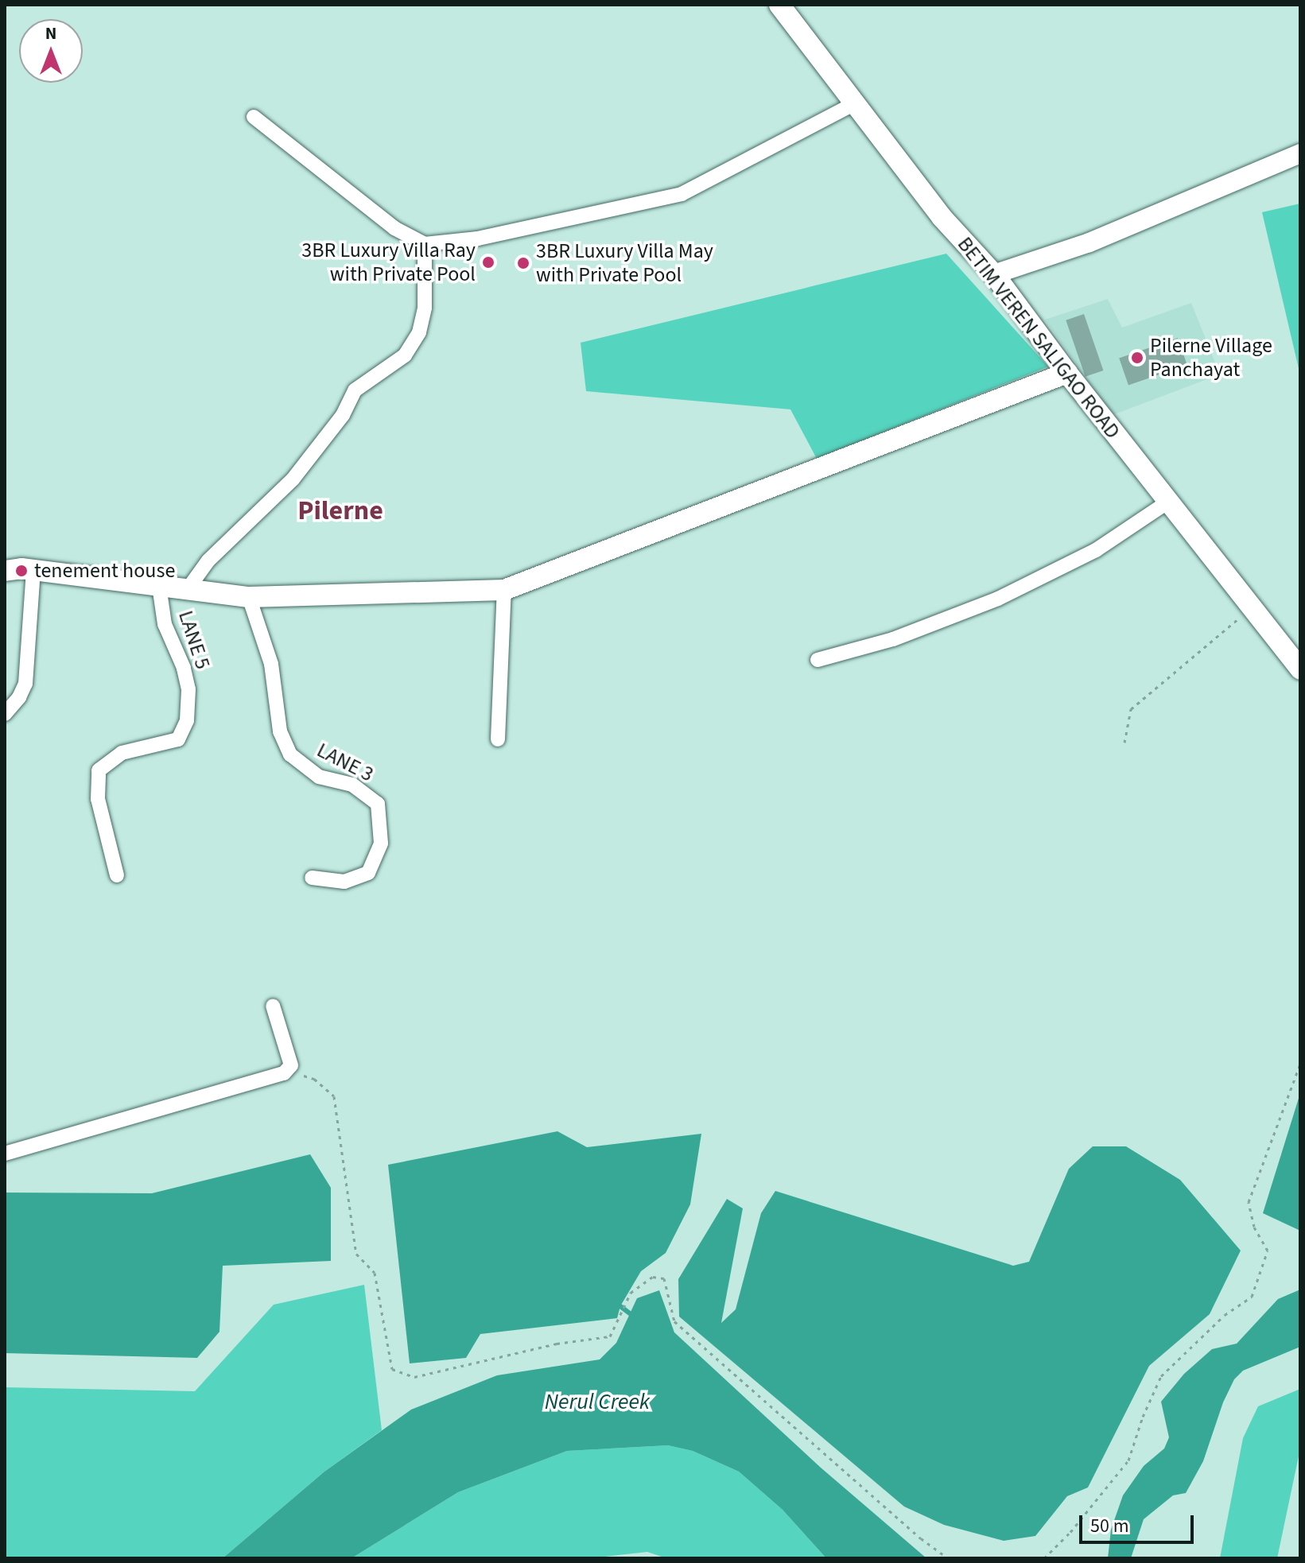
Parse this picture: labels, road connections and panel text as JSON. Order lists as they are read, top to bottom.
{
  "streets": {
    "main road": ["BETIM VEREN SALIGAO ROAD"],
    "street": ["LANE 5", "LANE 3"]
  },
  "districts": ["Pilerne"],
  "water": ["Nerul Creek"],
  "places": [
    "3BR Luxury Villa Ray with Private Pool",
    "3BR Luxury Villa May with Private Pool",
    "Pilerne Village Panchayat",
    "tenement house"
  ],
  "scale_bar": "50 m",
  "north": "top"
}
